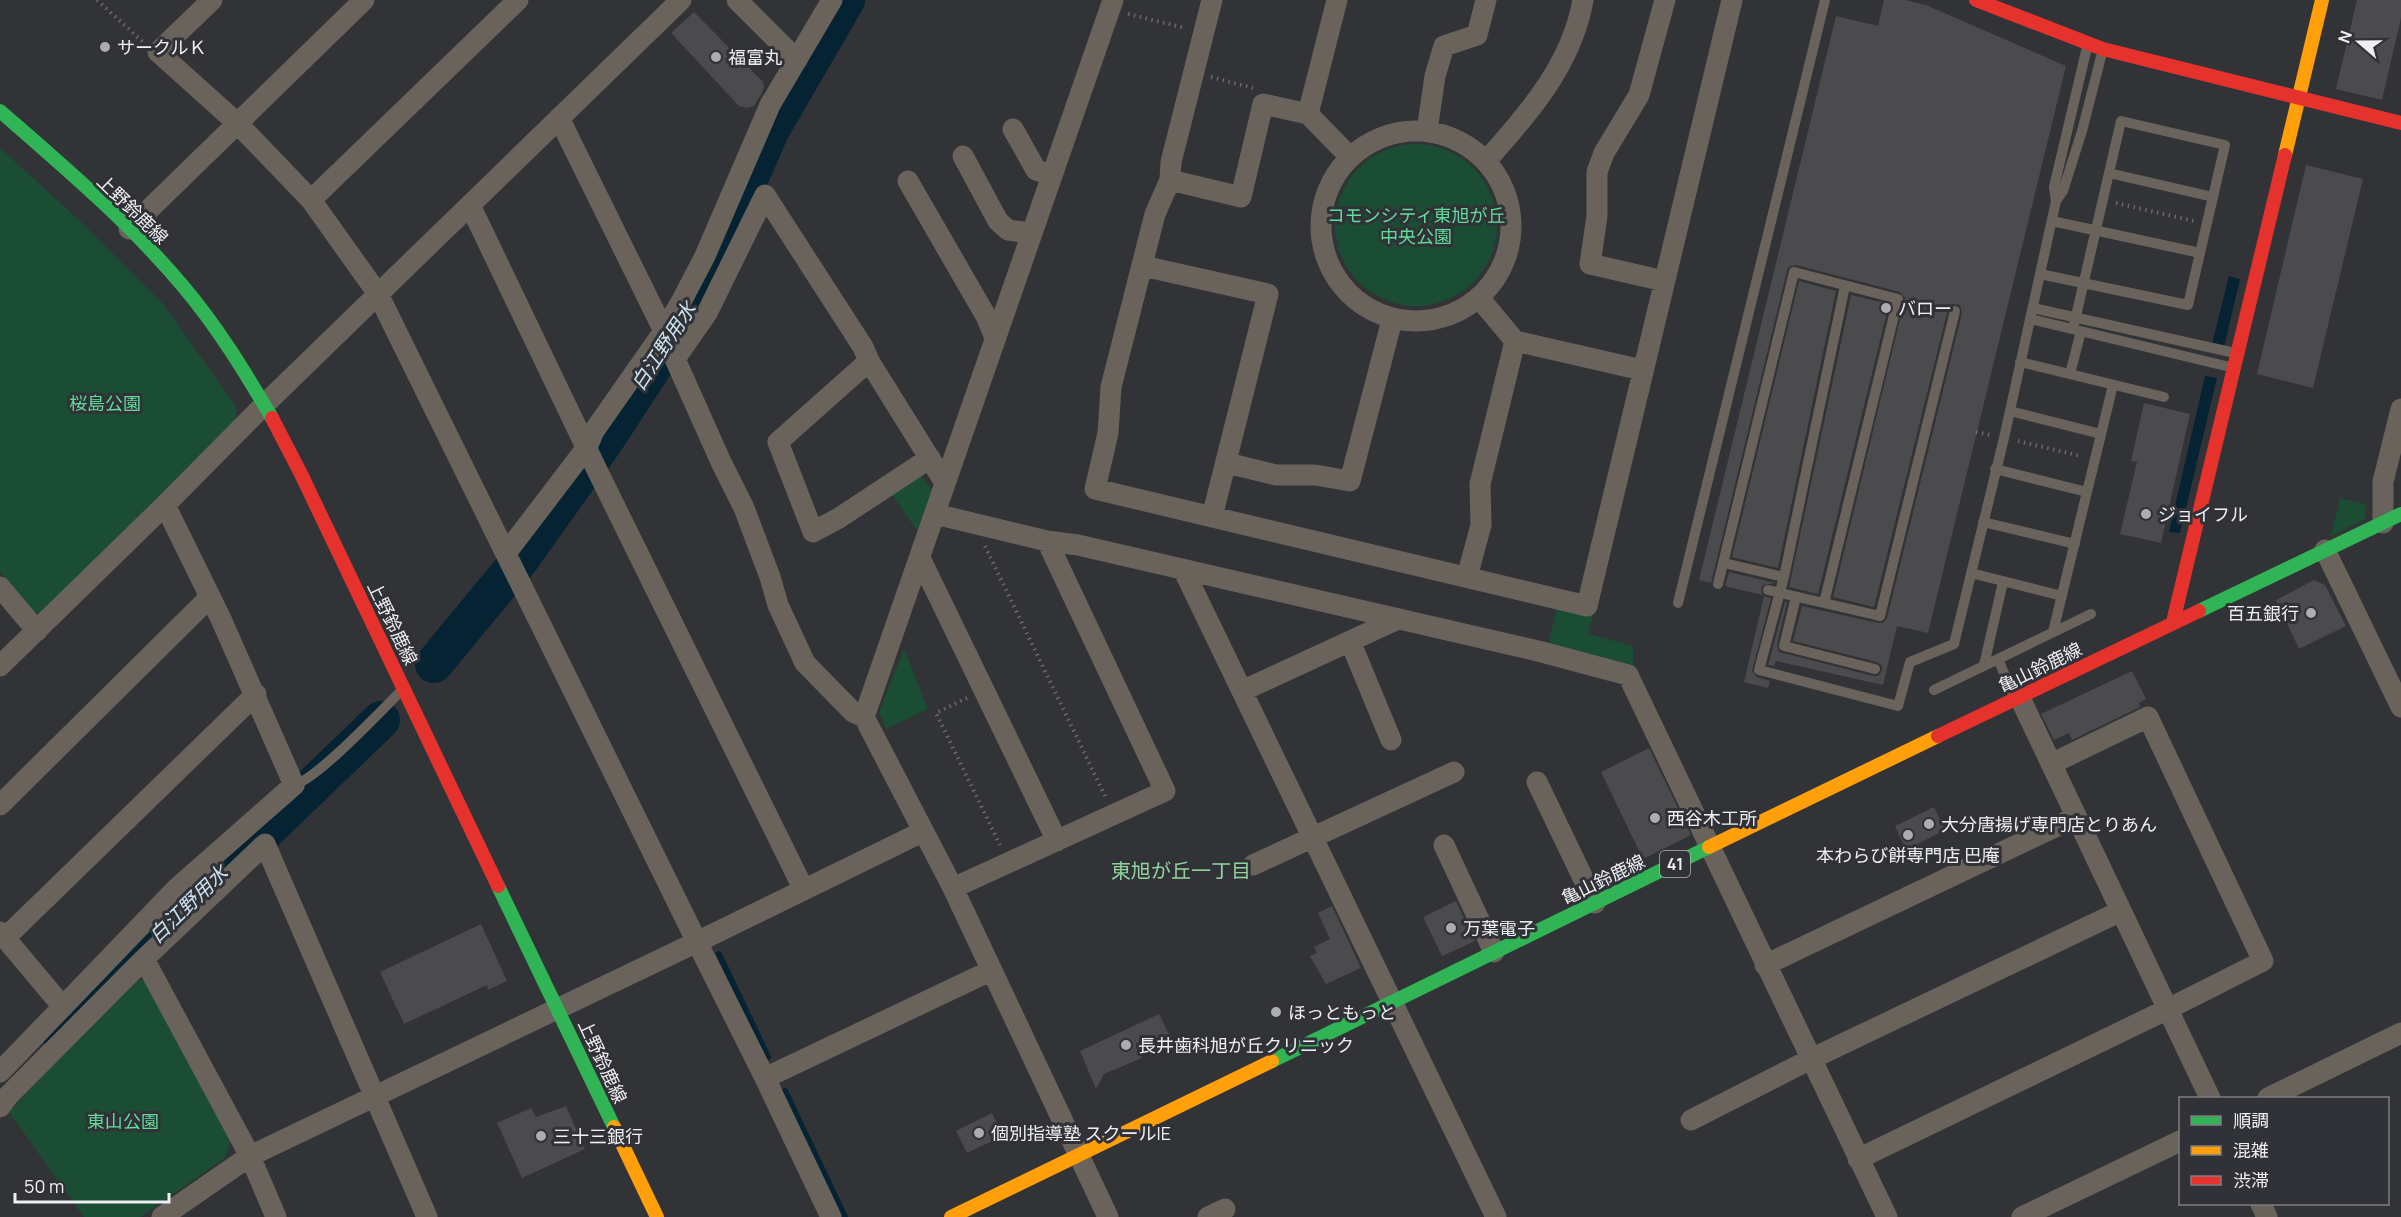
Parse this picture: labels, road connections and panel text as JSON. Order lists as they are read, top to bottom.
{
  "streets": {
    "main road": ["上野鈴鹿線", "亀山鈴鹿線", "41"]
  },
  "districts": ["東旭が丘一丁目"],
  "water": ["白江野用水"],
  "parks": ["コモンシティ東旭が丘 中央公園", "桜島公園", "東山公園"],
  "places": [
    "サークルＫ",
    "福富丸",
    "バロー",
    "ジョイフル",
    "百五銀行",
    "西谷木工所",
    "大分唐揚げ専門店とりあん",
    "本わらび餅専門店 巴庵",
    "万葉電子",
    "ほっともっと",
    "長井歯科旭が丘クリニック",
    "個別指導塾 スクールIE",
    "三十三銀行"
  ],
  "legend": ["順調", "混雑", "渋滞"],
  "scale_bar": "50 m",
  "north": "left"
}
